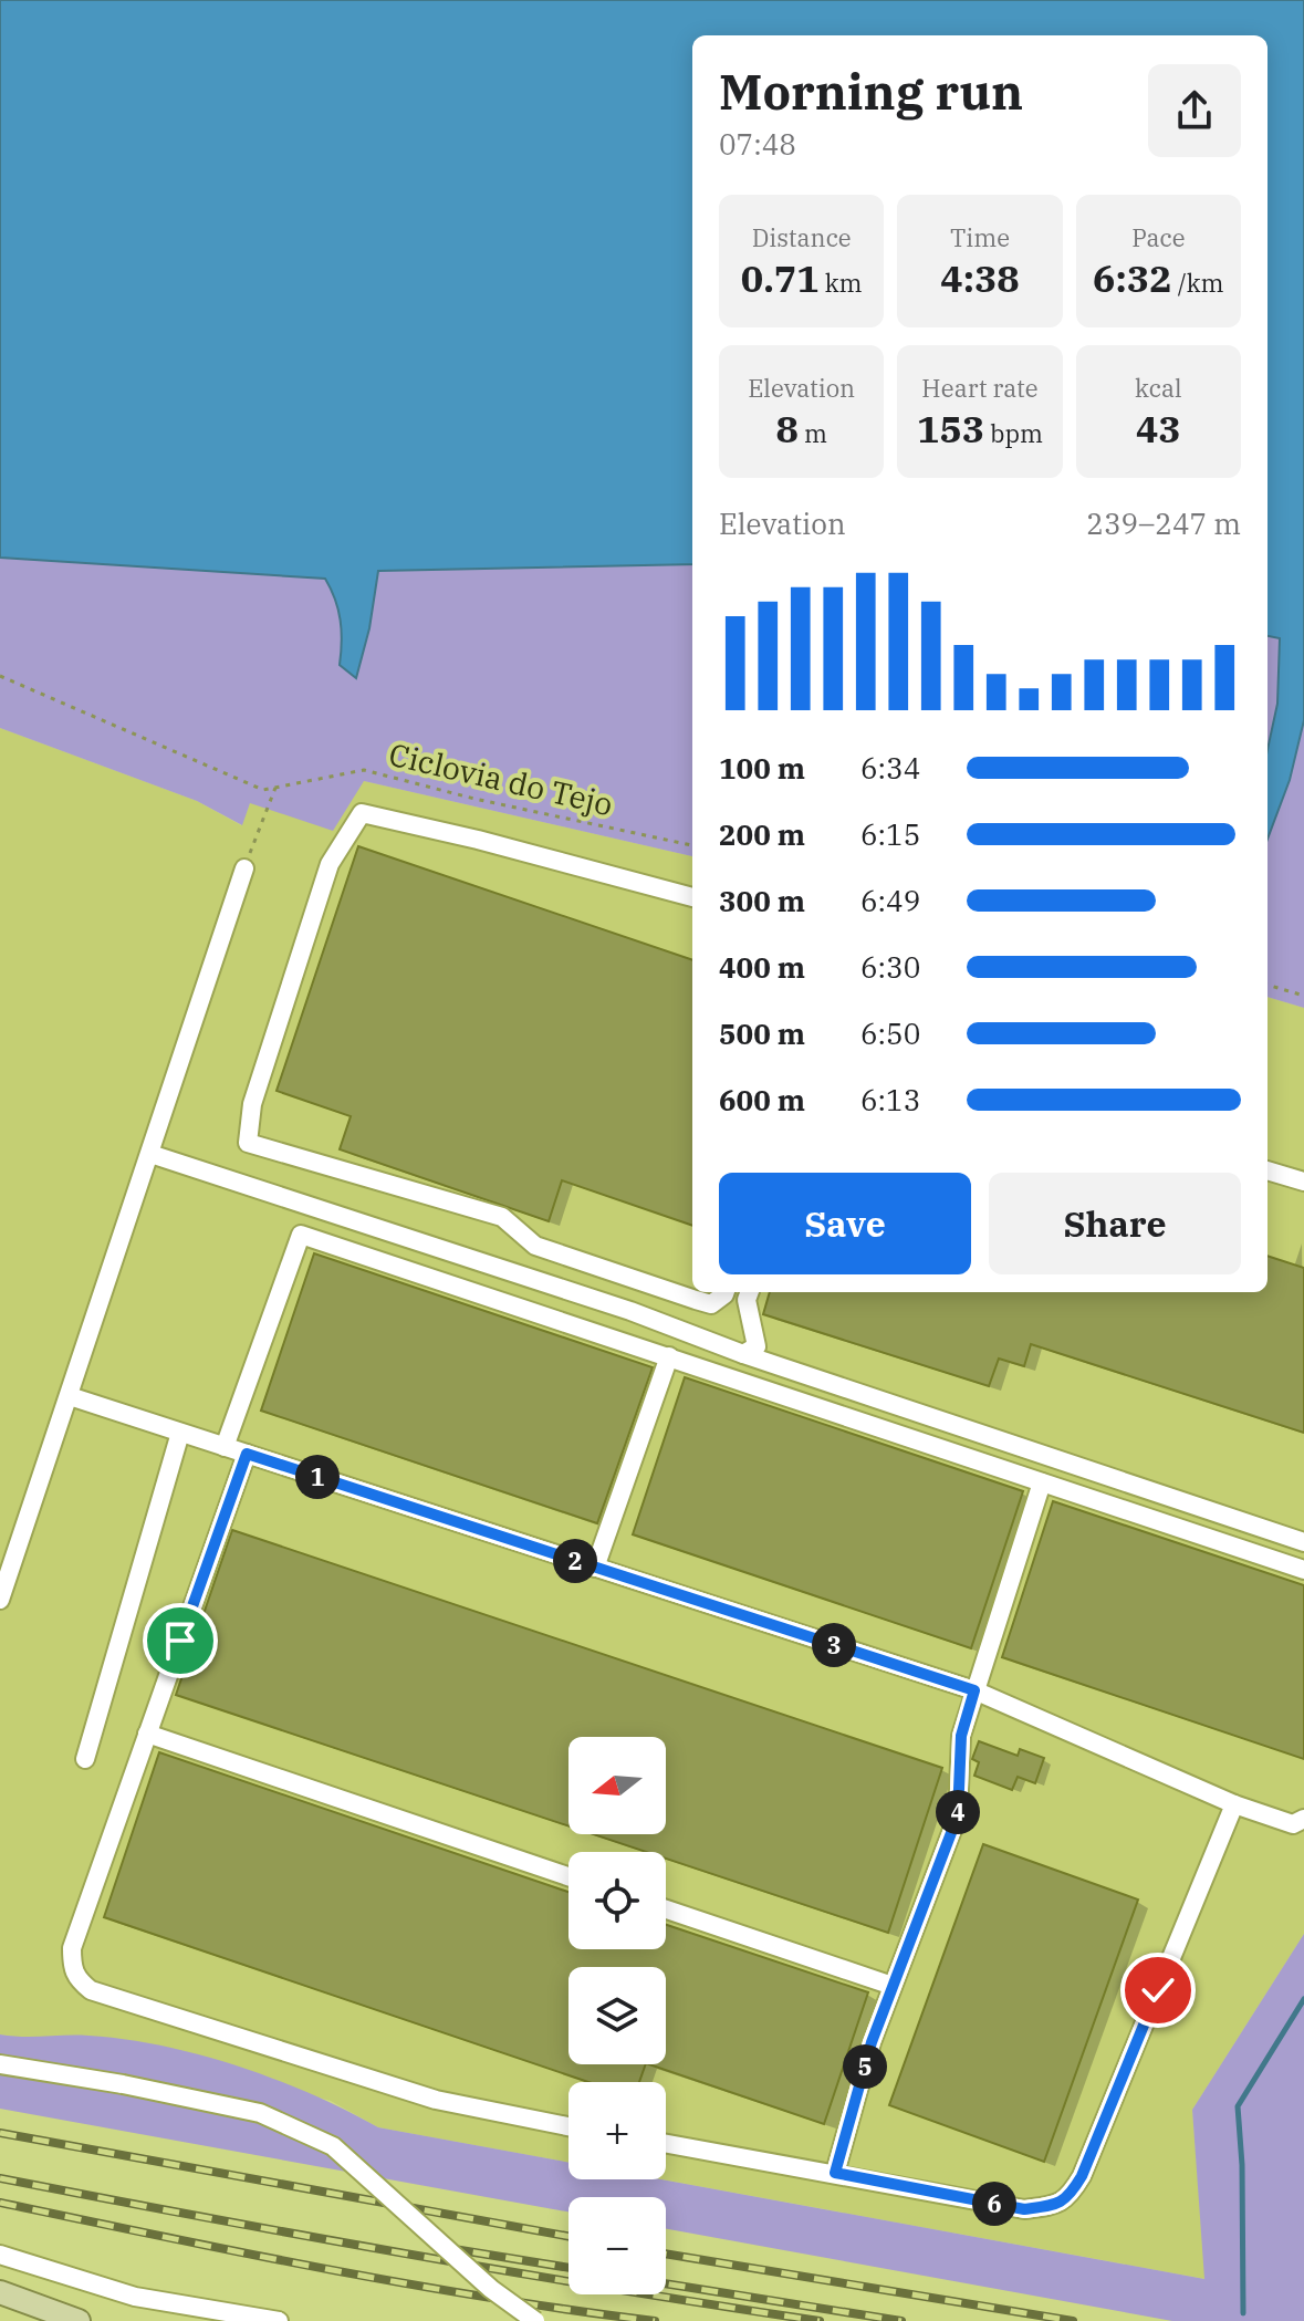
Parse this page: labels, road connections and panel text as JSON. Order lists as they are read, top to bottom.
{
  "streets": {
    "path": ["Ciclovia do Tejo"]
  },
  "north": "left",
  "page": {
    "heading": ["Morning run", "07:48"],
    "stats": [
      ["Distance", "0.71 km"],
      ["Time", "4:38"],
      ["Pace", "6:32 /km"],
      ["Elevation", "8 m"],
      ["Heart rate", "153 bpm"],
      ["kcal", "43"]
    ],
    "chart": ["Elevation", "239–247 m"],
    "list": [
      {
        "name": "100 m",
        "note": "6:34"
      },
      {
        "name": "200 m",
        "note": "6:15"
      },
      {
        "name": "300 m",
        "note": "6:49"
      },
      {
        "name": "400 m",
        "note": "6:30"
      },
      {
        "name": "500 m",
        "note": "6:50"
      },
      {
        "name": "600 m",
        "note": "6:13"
      }
    ],
    "buttons": ["Save", "Share"],
    "pins": [
      "1",
      "2",
      "3",
      "4",
      "5",
      "6"
    ],
    "map_buttons": ["+", "−"]
  }
}
